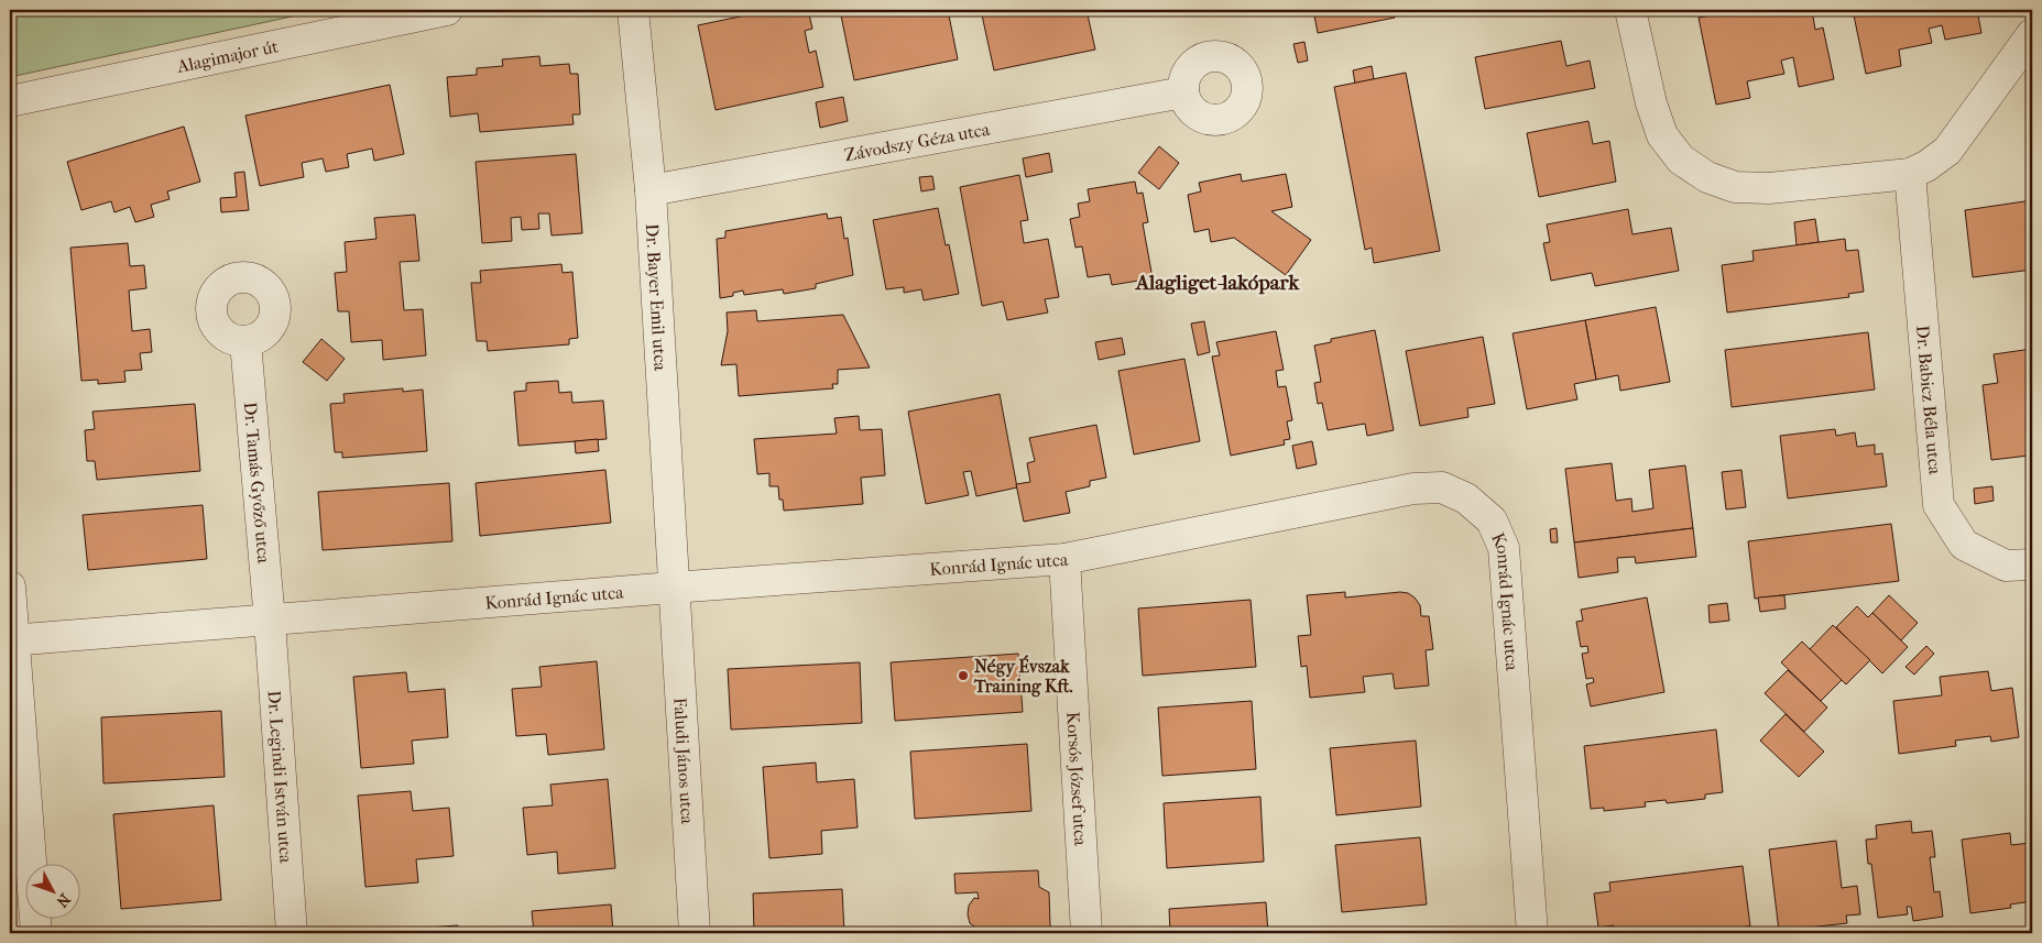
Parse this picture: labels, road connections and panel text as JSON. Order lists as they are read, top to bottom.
{
  "streets": {
    "street": [
      "Alagimajor út",
      "Závodszy Géza utca",
      "Dr. Bayer Emil utca",
      "Dr. Babicz Béla utca",
      "Dr. Tamás Győző utca",
      "Konrád Ignác utca",
      "Faludi János utca",
      "Dr. Legindi István utca",
      "Korsós József utca"
    ]
  },
  "crossings": [
    ["Závodszy Géza utca", "Dr. Bayer Emil utca"],
    ["Dr. Bayer Emil utca", "Konrád Ignác utca"],
    ["Dr. Bayer Emil utca", "Faludi János utca"],
    ["Dr. Tamás Győző utca", "Konrád Ignác utca"],
    ["Dr. Tamás Győző utca", "Dr. Legindi István utca"],
    ["Konrád Ignác utca", "Faludi János utca"],
    ["Konrád Ignác utca", "Dr. Legindi István utca"],
    ["Konrád Ignác utca", "Korsós József utca"]
  ],
  "districts": ["Alagliget-lakópark"],
  "places": ["Négy Évszak Training Kft."],
  "north": "bottom right"
}
